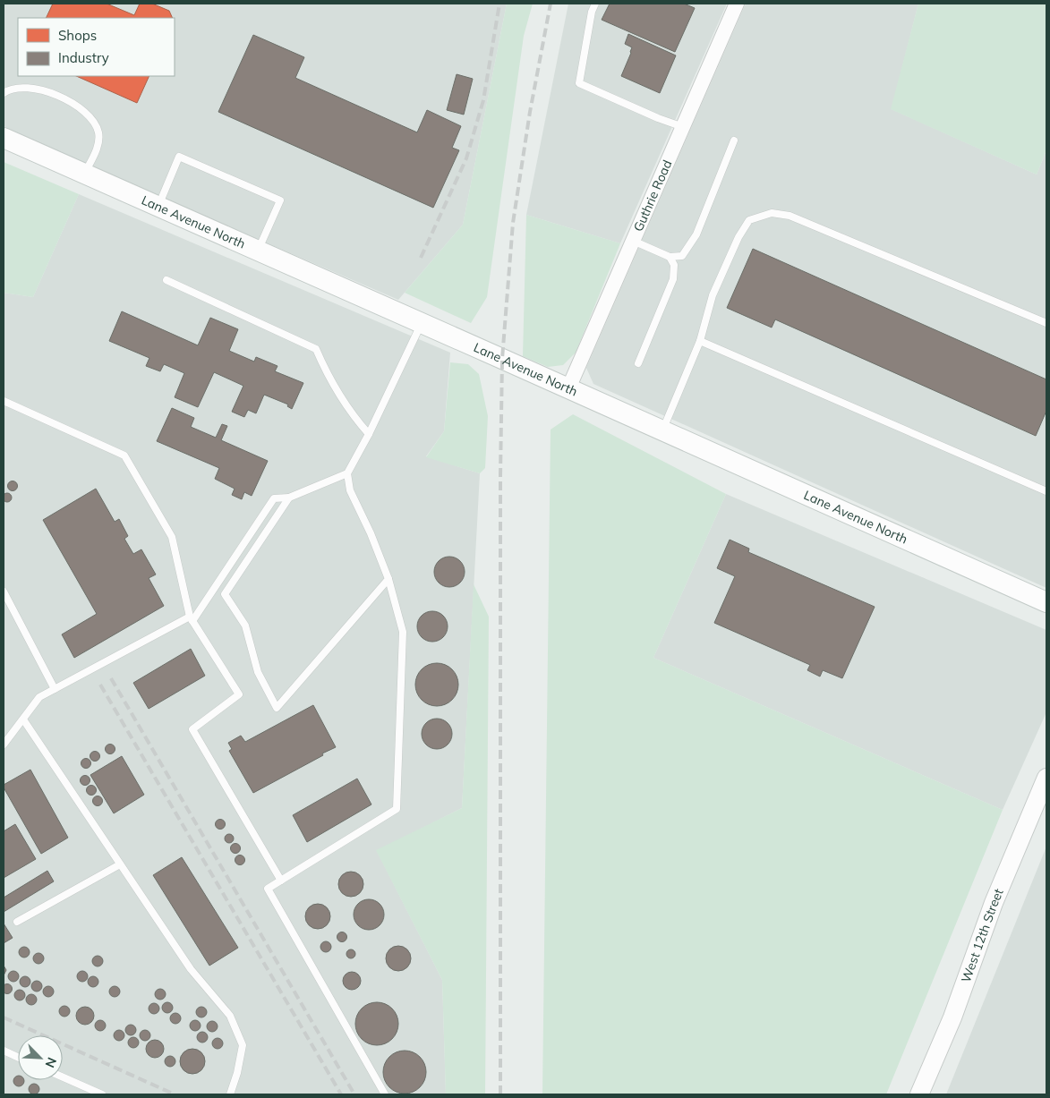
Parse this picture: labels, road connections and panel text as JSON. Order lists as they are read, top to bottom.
{
  "streets": {
    "main road": ["Lane Avenue North"],
    "street": ["Guthrie Road", "West 12th Street"]
  },
  "crossings": [
    ["Guthrie Road", "Lane Avenue North"]
  ],
  "legend": ["Shops", "Industry"],
  "north": "bottom right"
}
